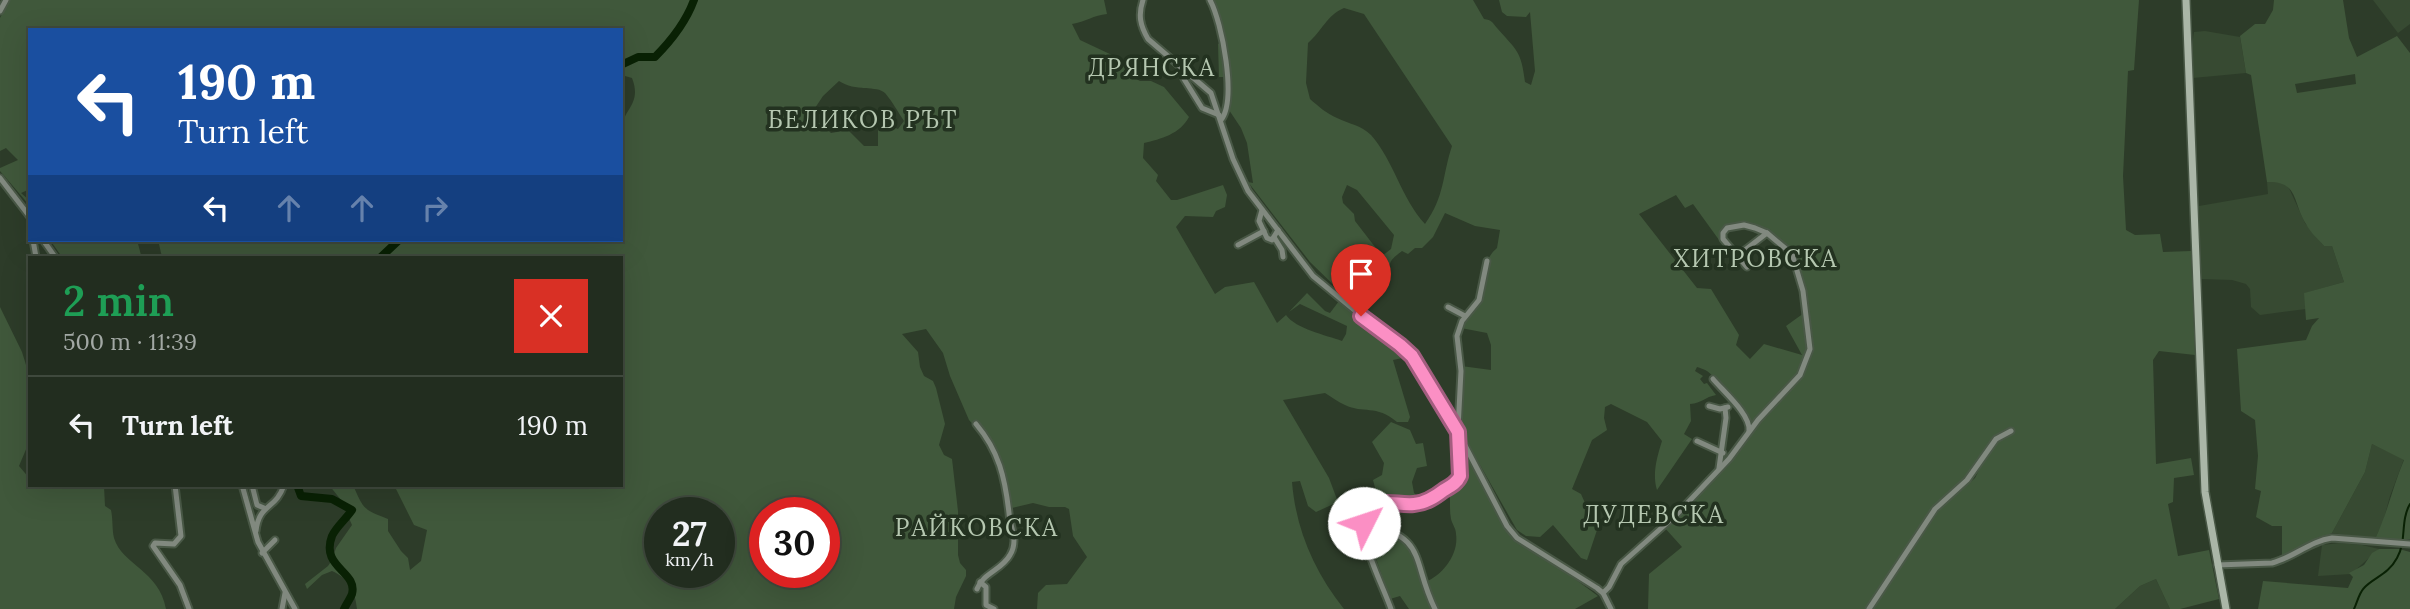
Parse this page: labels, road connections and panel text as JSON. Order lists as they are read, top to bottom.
{
  "districts": [
    "ДРЯНСКА",
    "БЕЛИКОВ РЪТ",
    "ХИТРОВСКА",
    "ДУДЕВСКА",
    "РАЙКОВСКА"
  ],
  "page": {
    "turn": ["190 m", "Turn left"],
    "heading": ["2 min", "500 m · 11:39"],
    "list": [
      {
        "name": "Turn left",
        "value": "190 m"
      }
    ],
    "speed": "27 km/h",
    "limit": "30"
  }
}
